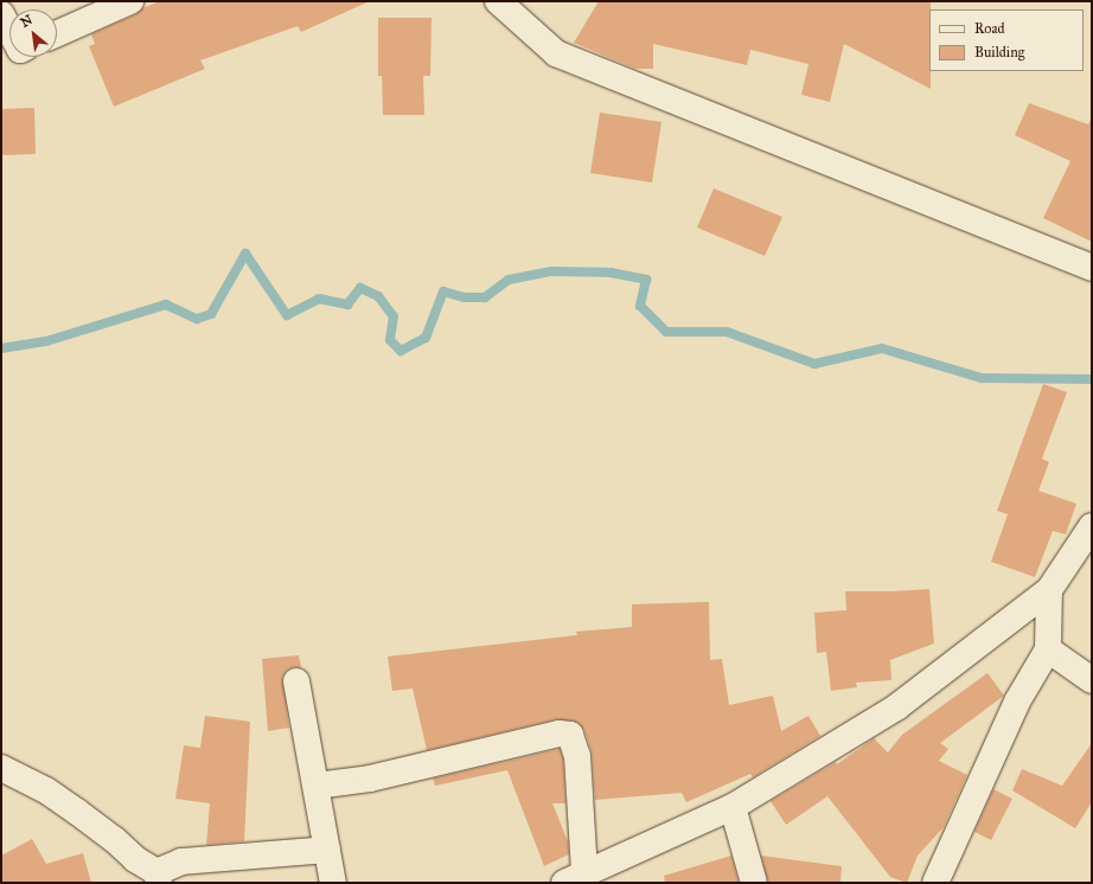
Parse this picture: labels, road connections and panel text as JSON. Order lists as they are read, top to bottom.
{
  "legend": ["Road", "Building"],
  "north": "top left"
}
